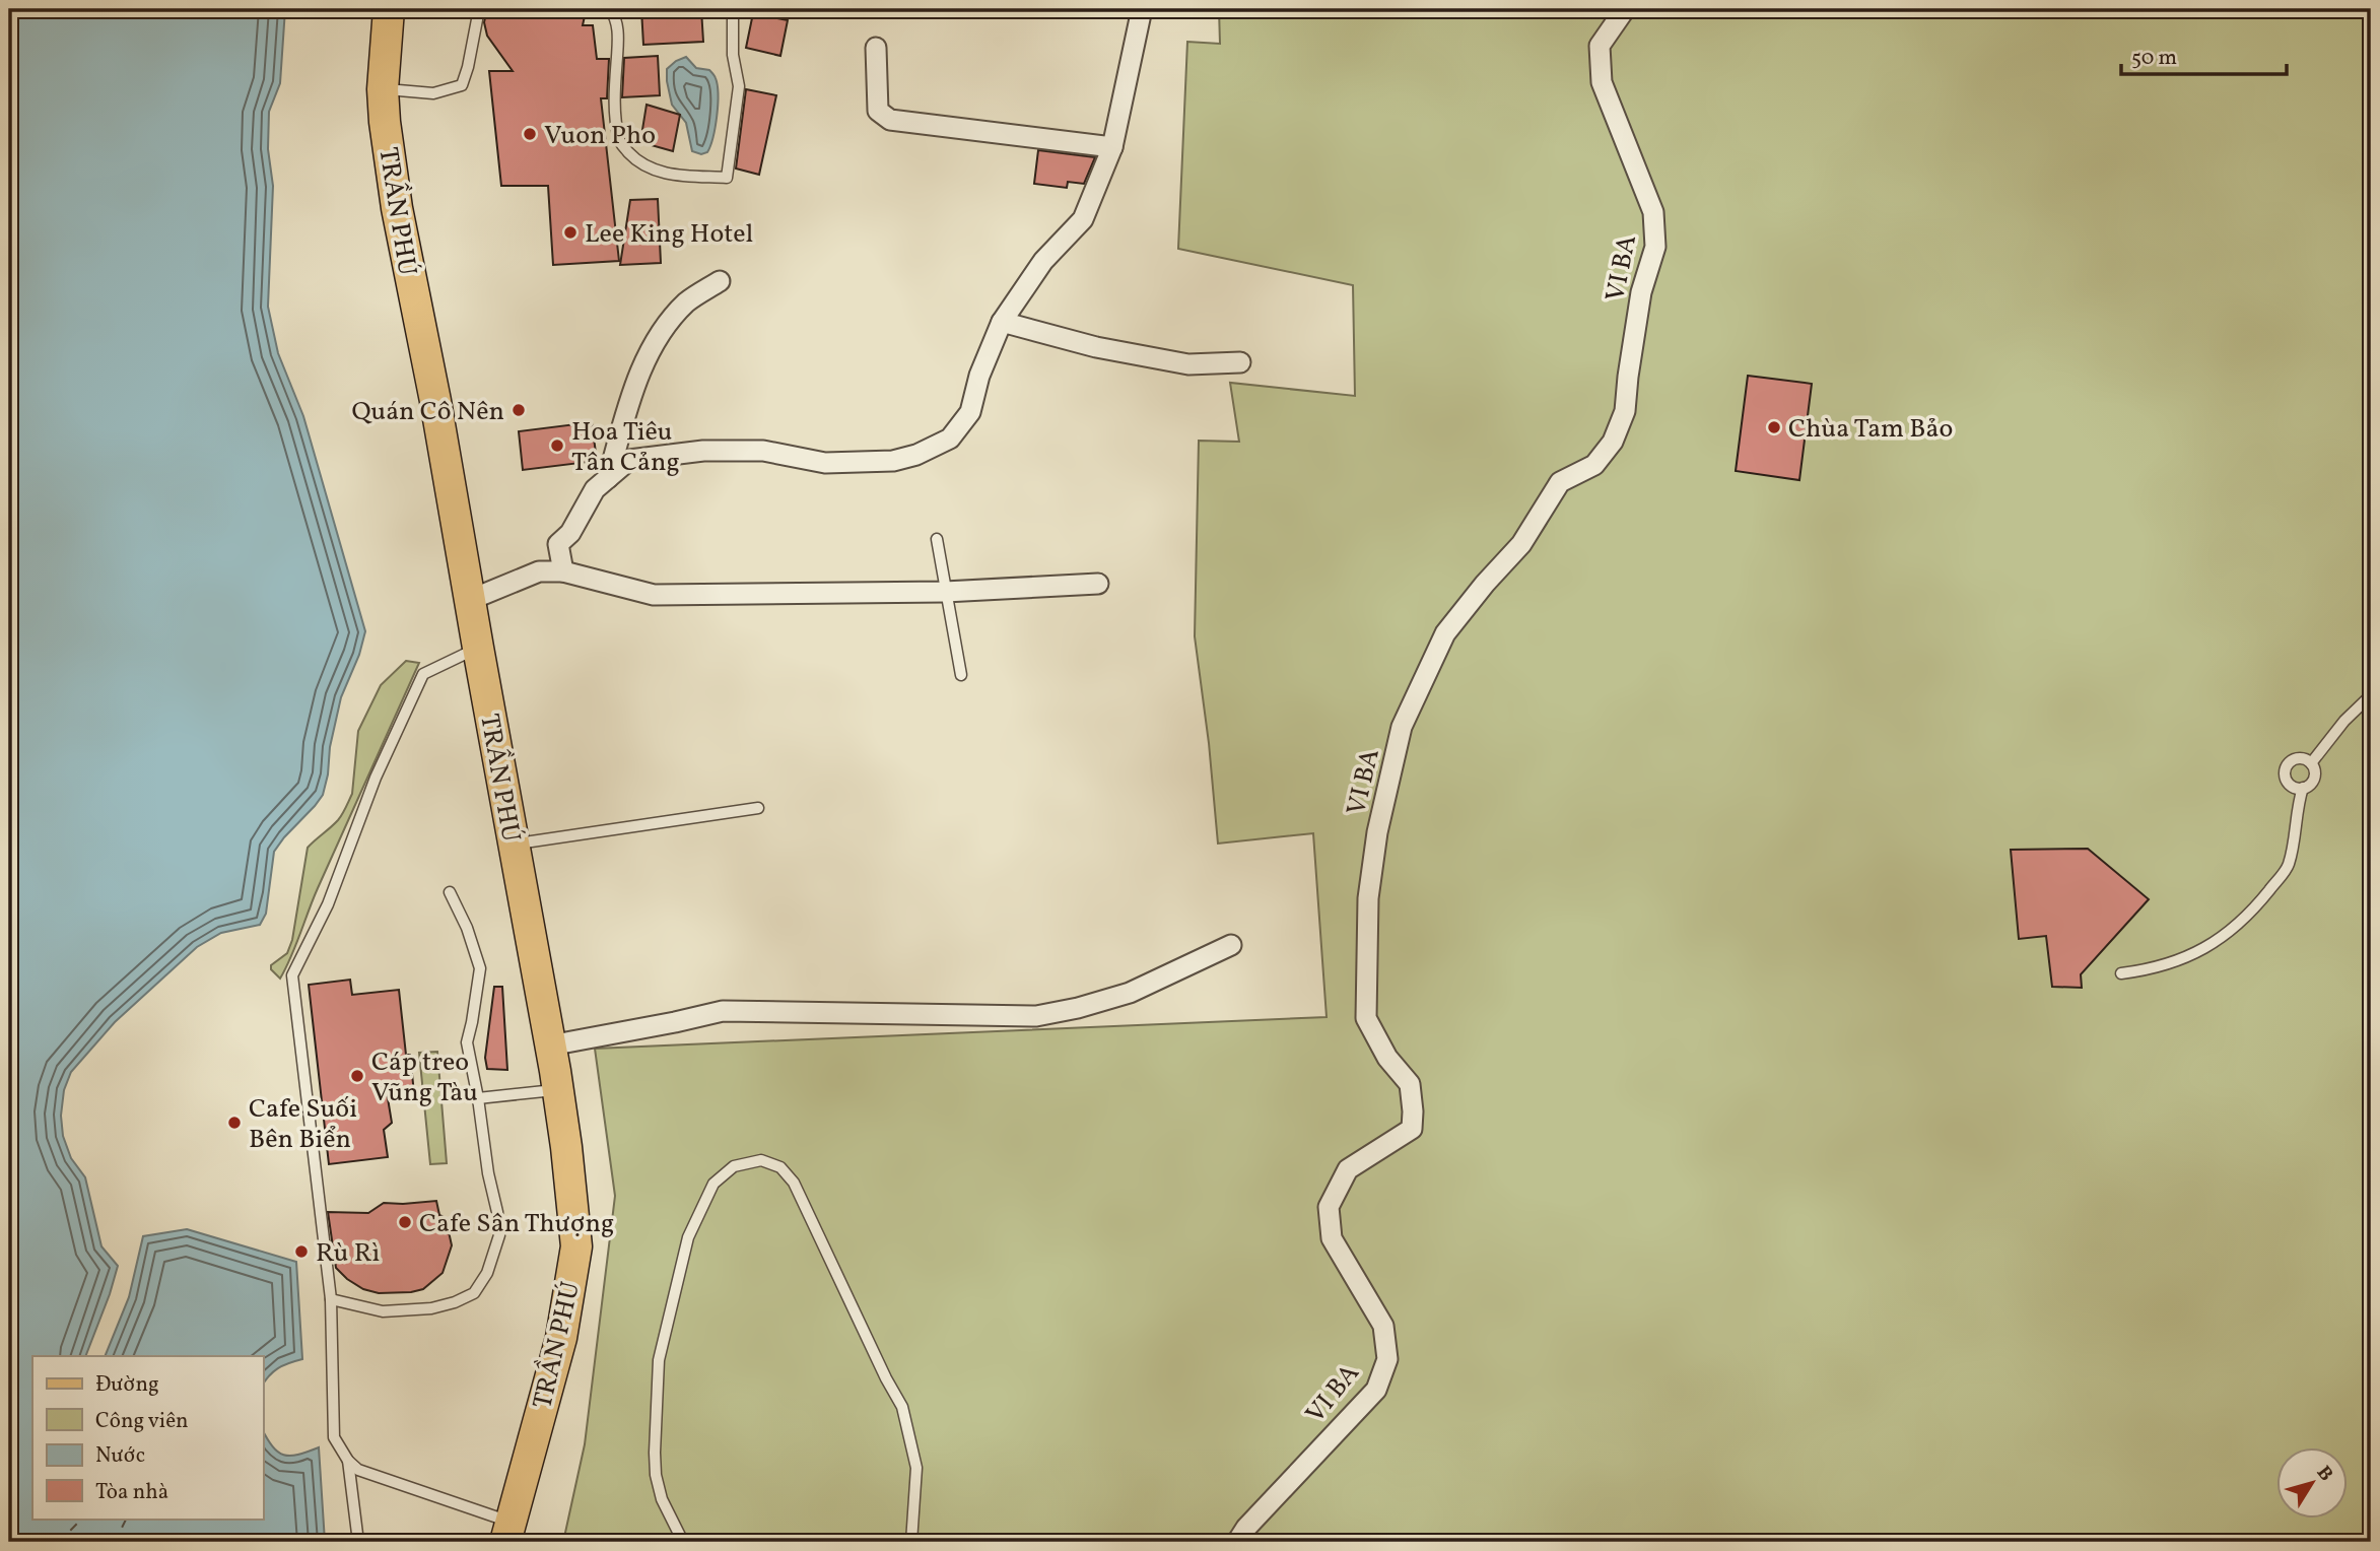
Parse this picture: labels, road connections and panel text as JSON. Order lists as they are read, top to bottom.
{
  "streets": {
    "main road": ["TRẦN PHÚ"],
    "street": ["VI BA"]
  },
  "places": [
    "Vuon Pho",
    "Lee King Hotel",
    "Quán Cô Nên",
    "Chùa Tam Bảo",
    "Hoa Tiêu Tân Cảng",
    "Cáp treo Vũng Tàu",
    "Cafe Suối Bên Biển",
    "Cafe Sân Thượng",
    "Rù Rì"
  ],
  "legend": [
    "Đường",
    "Công viên",
    "Nước",
    "Tòa nhà"
  ],
  "scale_bar": "50 m",
  "north": "top right"
}
